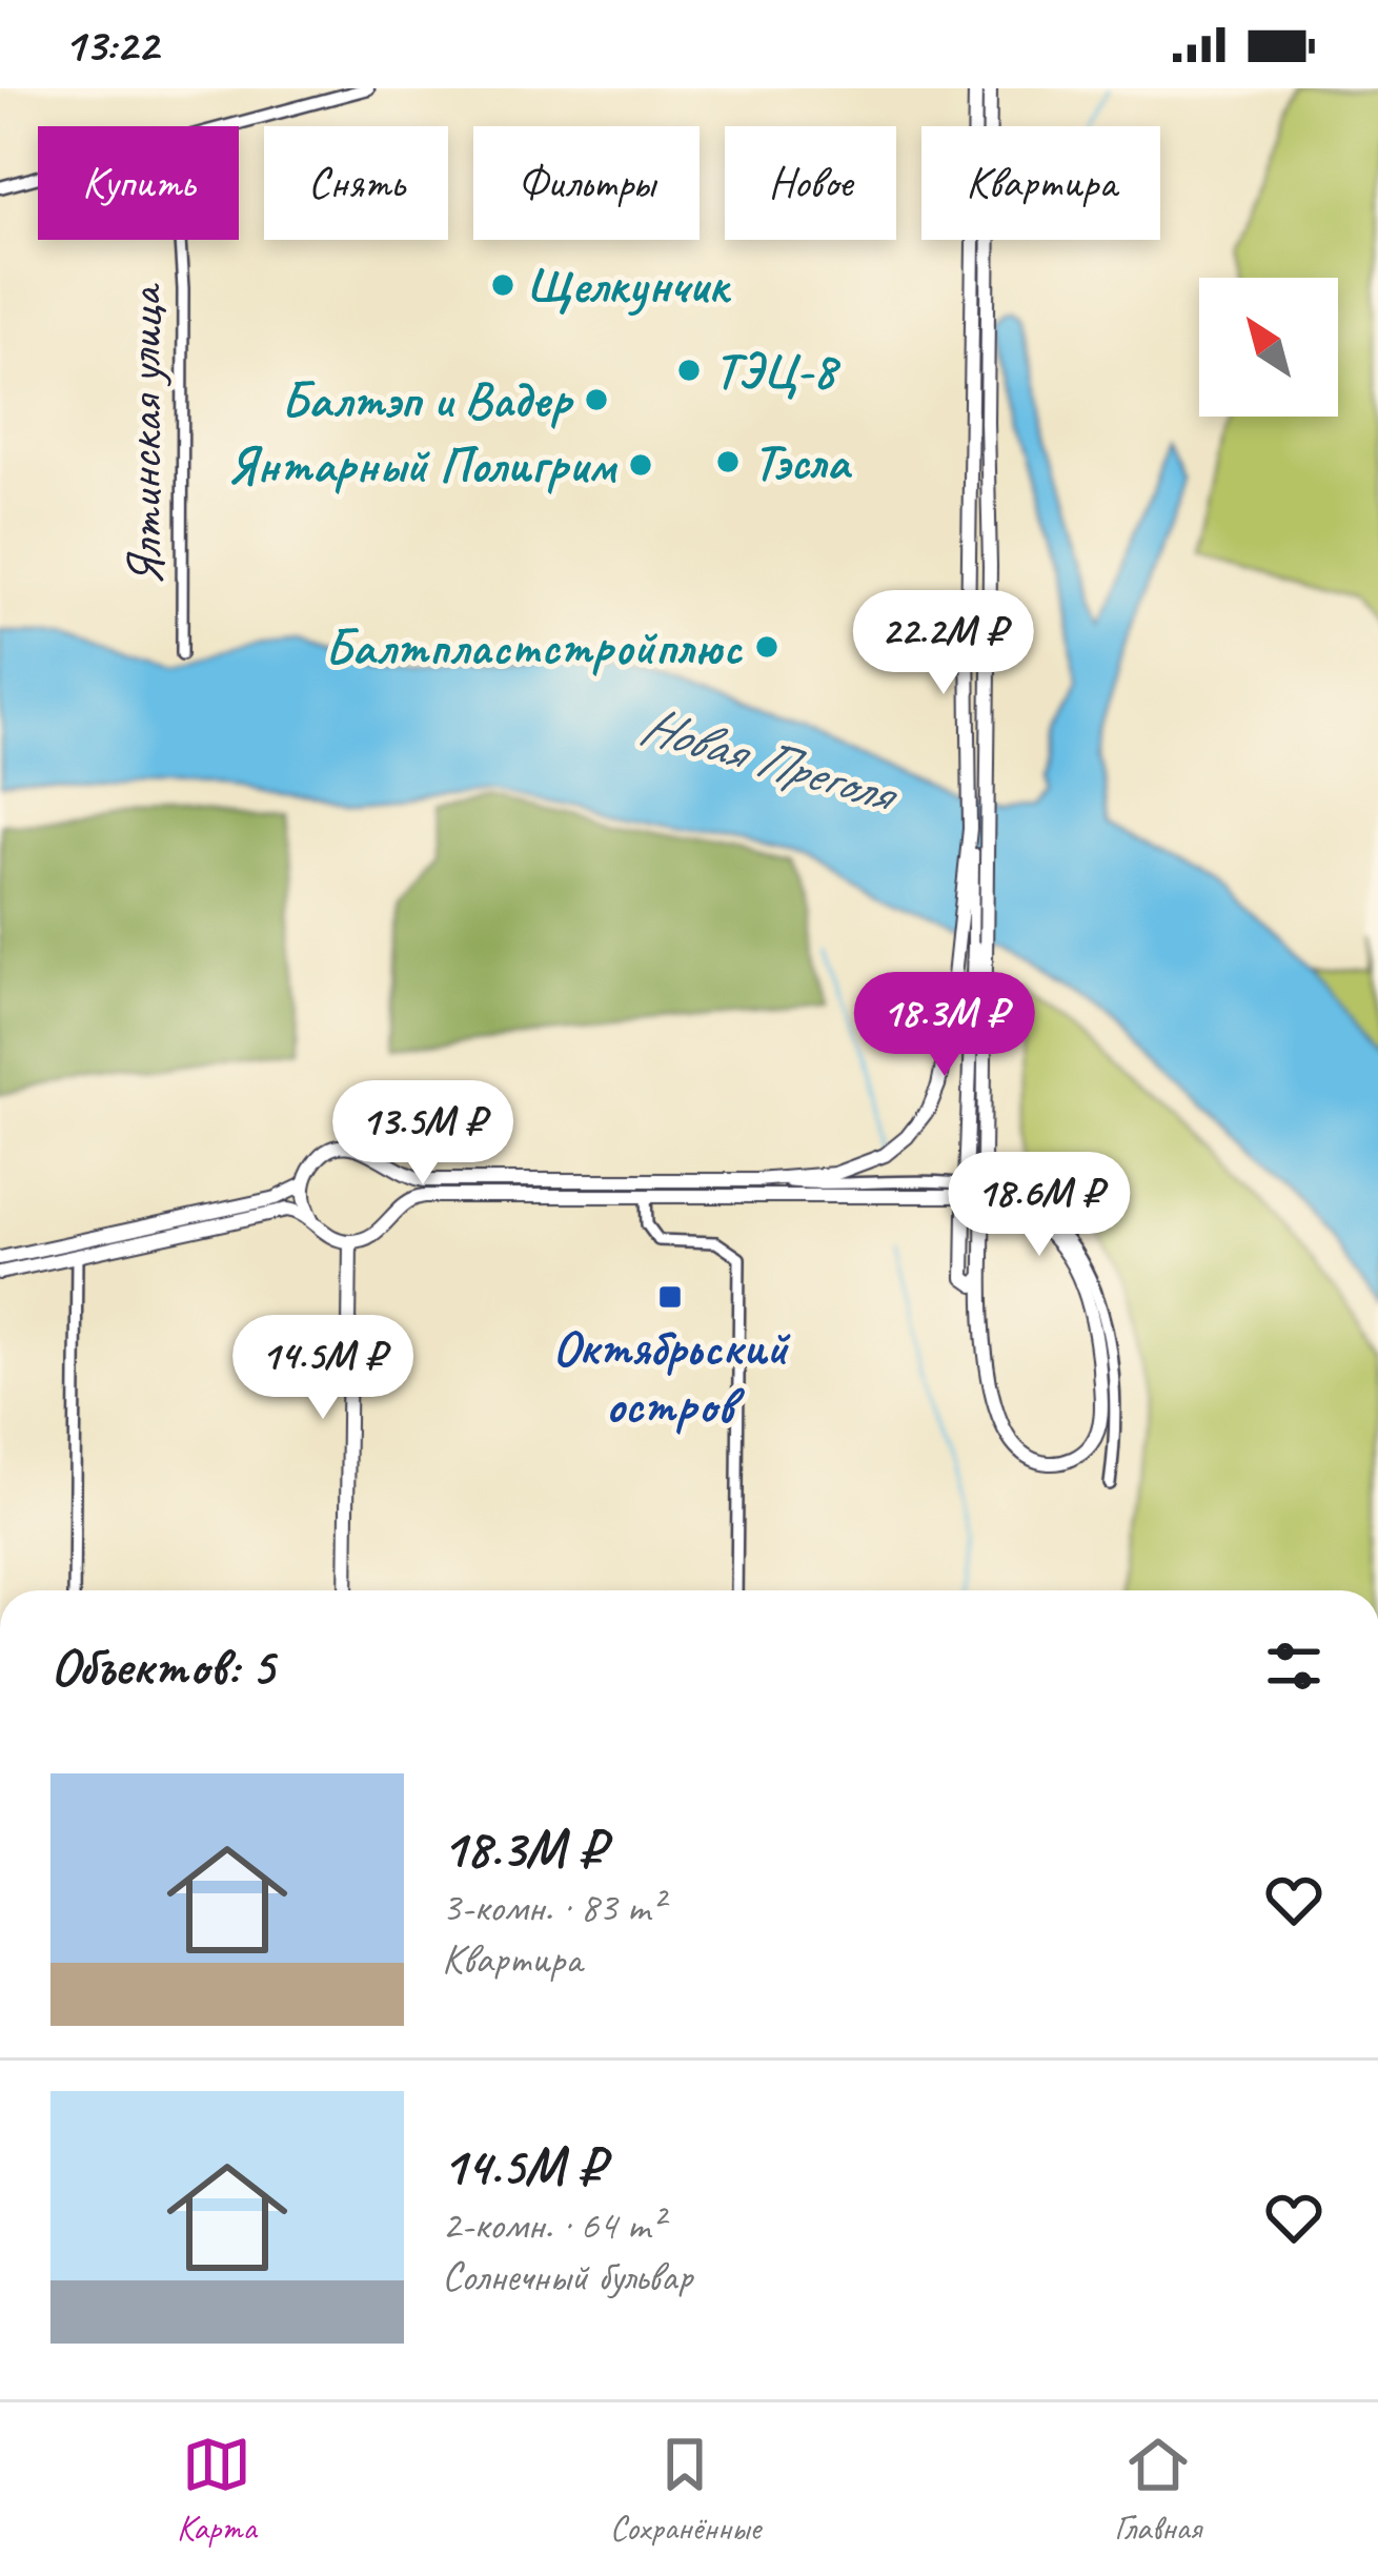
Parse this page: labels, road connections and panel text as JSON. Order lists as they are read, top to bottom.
{
  "streets": {
    "street": ["Ялтинская улица"]
  },
  "water": ["Новая Преголя"],
  "places": {
    "other": [
      "Щелкунчик",
      "ТЭЦ-8",
      "Балтэп и Вадер",
      "Тэсла",
      "Янтарный Полигрим",
      "Балтпластстройплюс"
    ],
    "transit": ["Октябрьский остров"]
  },
  "north": "top left",
  "page": {
    "status": "13:22",
    "chip": [
      "Купить",
      "Снять",
      "Фильтры",
      "Новое",
      "Квартира"
    ],
    "price": [
      "22.2M ₽",
      "18.3M ₽",
      "13.5M ₽",
      "18.6M ₽",
      "14.5M ₽"
    ],
    "heading": "Объектов: 5",
    "list": [
      {
        "name": "18.3M ₽",
        "note": "3-комн. · 83 m² · Квартира"
      },
      {
        "name": "14.5M ₽",
        "note": "2-комн. · 64 m² · Солнечный бульвар"
      }
    ],
    "tabs": ["Карта", "Сохранённые", "Главная"]
  }
}
